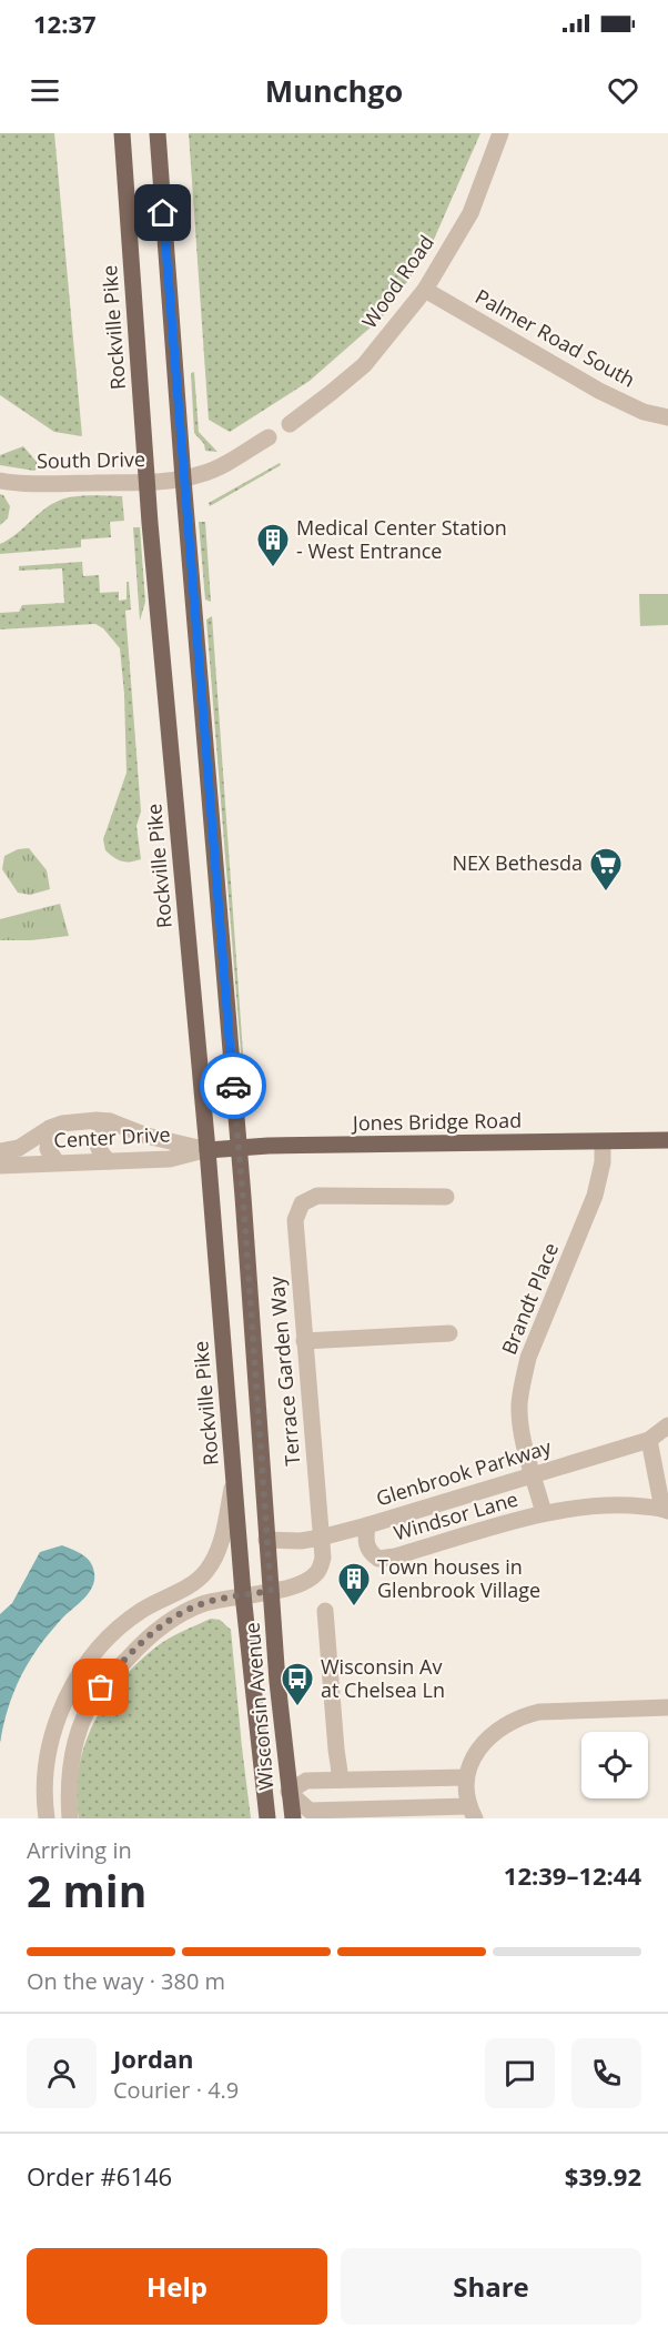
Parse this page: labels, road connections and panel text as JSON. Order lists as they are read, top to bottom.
{
  "streets": {
    "main road": ["Rockville Pike", "Jones Bridge Road", "Wisconsin Avenue"],
    "street": [
      "Wood Road",
      "Palmer Road South",
      "South Drive",
      "Center Drive",
      "Brandt Place",
      "Terrace Garden Way",
      "Glenbrook Parkway",
      "Windsor Lane"
    ]
  },
  "crossings": [
    ["Wood Road", "Palmer Road South"],
    ["Rockville Pike", "South Drive"],
    ["Rockville Pike", "Jones Bridge Road"],
    ["Rockville Pike", "Center Drive"],
    ["Rockville Pike", "Wisconsin Avenue"],
    ["Jones Bridge Road", "Center Drive"],
    ["Jones Bridge Road", "Brandt Place"],
    ["Brandt Place", "Glenbrook Parkway"],
    ["Brandt Place", "Windsor Lane"],
    ["Terrace Garden Way", "Glenbrook Parkway"],
    ["Terrace Garden Way", "Wisconsin Avenue"],
    ["Glenbrook Parkway", "Windsor Lane"]
  ],
  "places": {
    "building": ["Medical Center Station - West Entrance", "Town houses in Glenbrook Village"],
    "supermarket": ["NEX Bethesda"],
    "bus stop": ["Wisconsin Av at Chelsea Ln"]
  },
  "page": {
    "status": "12:37",
    "header": "Munchgo",
    "heading": ["2 min", "Arriving in", "12:39–12:44"],
    "panel": [
      "Jordan",
      "Courier · 4.9",
      "Order #6146",
      "$39.92"
    ],
    "bar": "On the way · 380 m",
    "buttons": ["Help", "Share"]
  }
}
